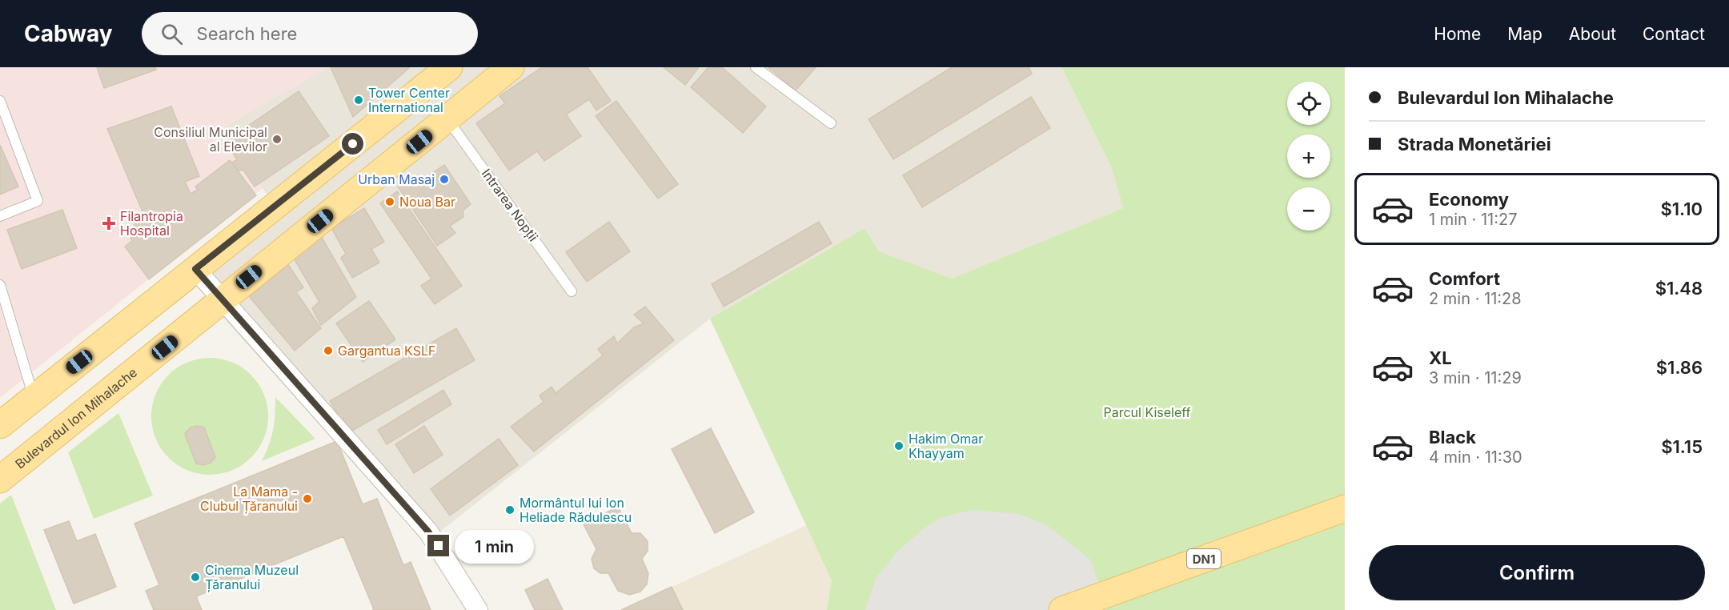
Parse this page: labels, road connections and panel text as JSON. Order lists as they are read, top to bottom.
{
  "streets": {
    "main road": ["Bulevardul Ion Mihalache", "DN1"],
    "lane": ["Intrarea Nopții"]
  },
  "crossings": [
    ["Intrarea Nopții", "Bulevardul Ion Mihalache"]
  ],
  "parks": ["Parcul Kiseleff"],
  "places": {
    "other": [
      "Tower Center International",
      "Consiliul Municipal al Elevilor",
      "Urban Masaj",
      "Noua Bar",
      "Gargantua KSLF",
      "Hakim Omar Khayyam",
      "La Mama - Clubul Țăranului",
      "Mormântul lui Ion Heliade Rădulescu",
      "Cinema Muzeul Țăranului"
    ],
    "health": ["Filantropia Hospital"]
  },
  "page": {
    "header": "Cabway",
    "search": "Search here",
    "nav": [
      "Home",
      "Map",
      "About",
      "Contact"
    ],
    "banner": ["Bulevardul Ion Mihalache", "Strada Monetăriei"],
    "map_buttons": ["+", "−"],
    "list": [
      {
        "name": "Economy",
        "note": "1 min · 11:27",
        "value": "$1.10"
      },
      {
        "name": "Comfort",
        "note": "2 min · 11:28",
        "value": "$1.48"
      },
      {
        "name": "XL",
        "note": "3 min · 11:29",
        "value": "$1.86"
      },
      {
        "name": "Black",
        "note": "4 min · 11:30",
        "value": "$1.15"
      }
    ],
    "bubble": "1 min",
    "buttons": "Confirm"
  }
}
